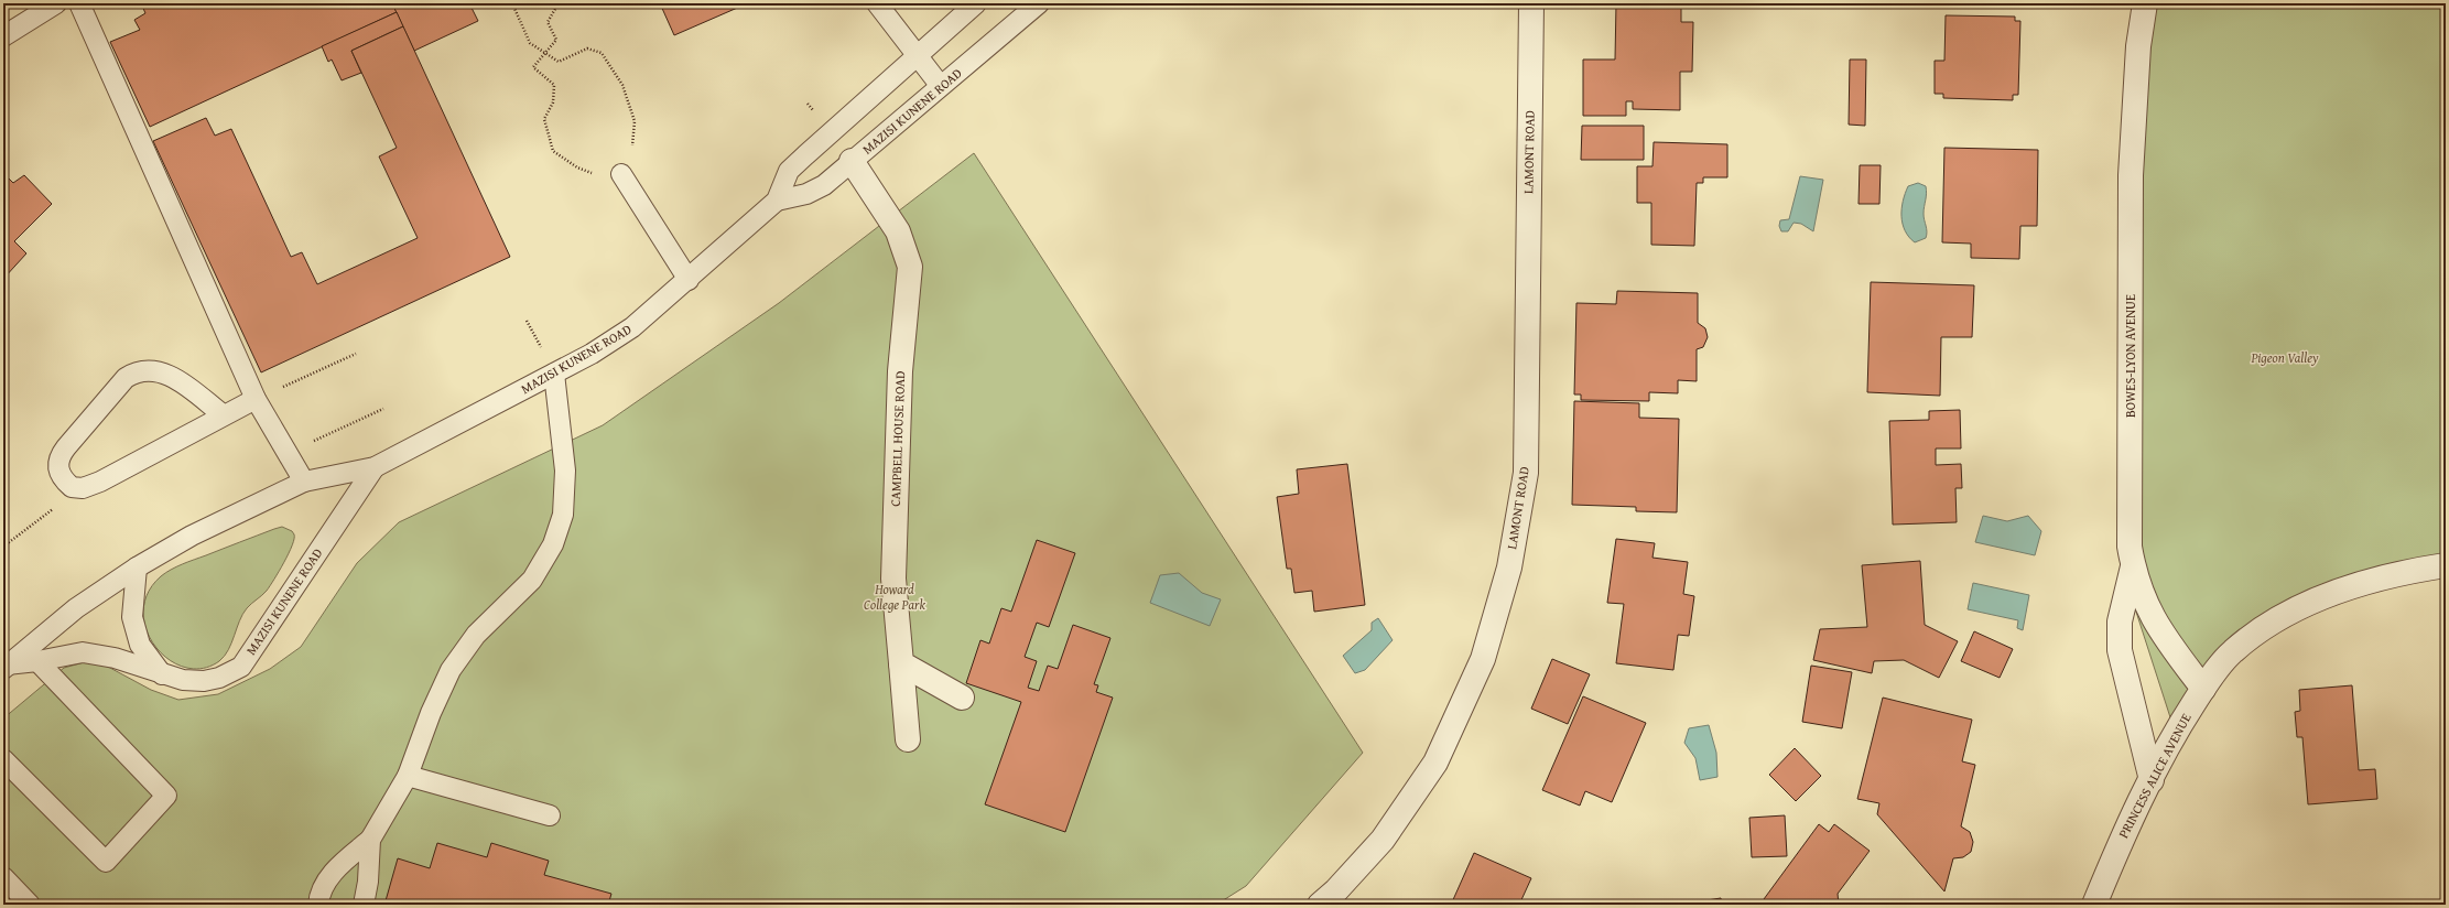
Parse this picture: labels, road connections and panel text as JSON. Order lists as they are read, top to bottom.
{
  "streets": {
    "street": [
      "LAMONT ROAD",
      "BOWES-LYON AVENUE",
      "CAMPBELL HOUSE ROAD",
      "PRINCESS ALICE AVENUE"
    ],
    "lane": ["MAZISI KUNENE ROAD"]
  },
  "crossings": [
    ["MAZISI KUNENE ROAD", "CAMPBELL HOUSE ROAD"],
    ["BOWES-LYON AVENUE", "PRINCESS ALICE AVENUE"]
  ],
  "parks": ["Pigeon Valley", "Howard College Park"]
}
